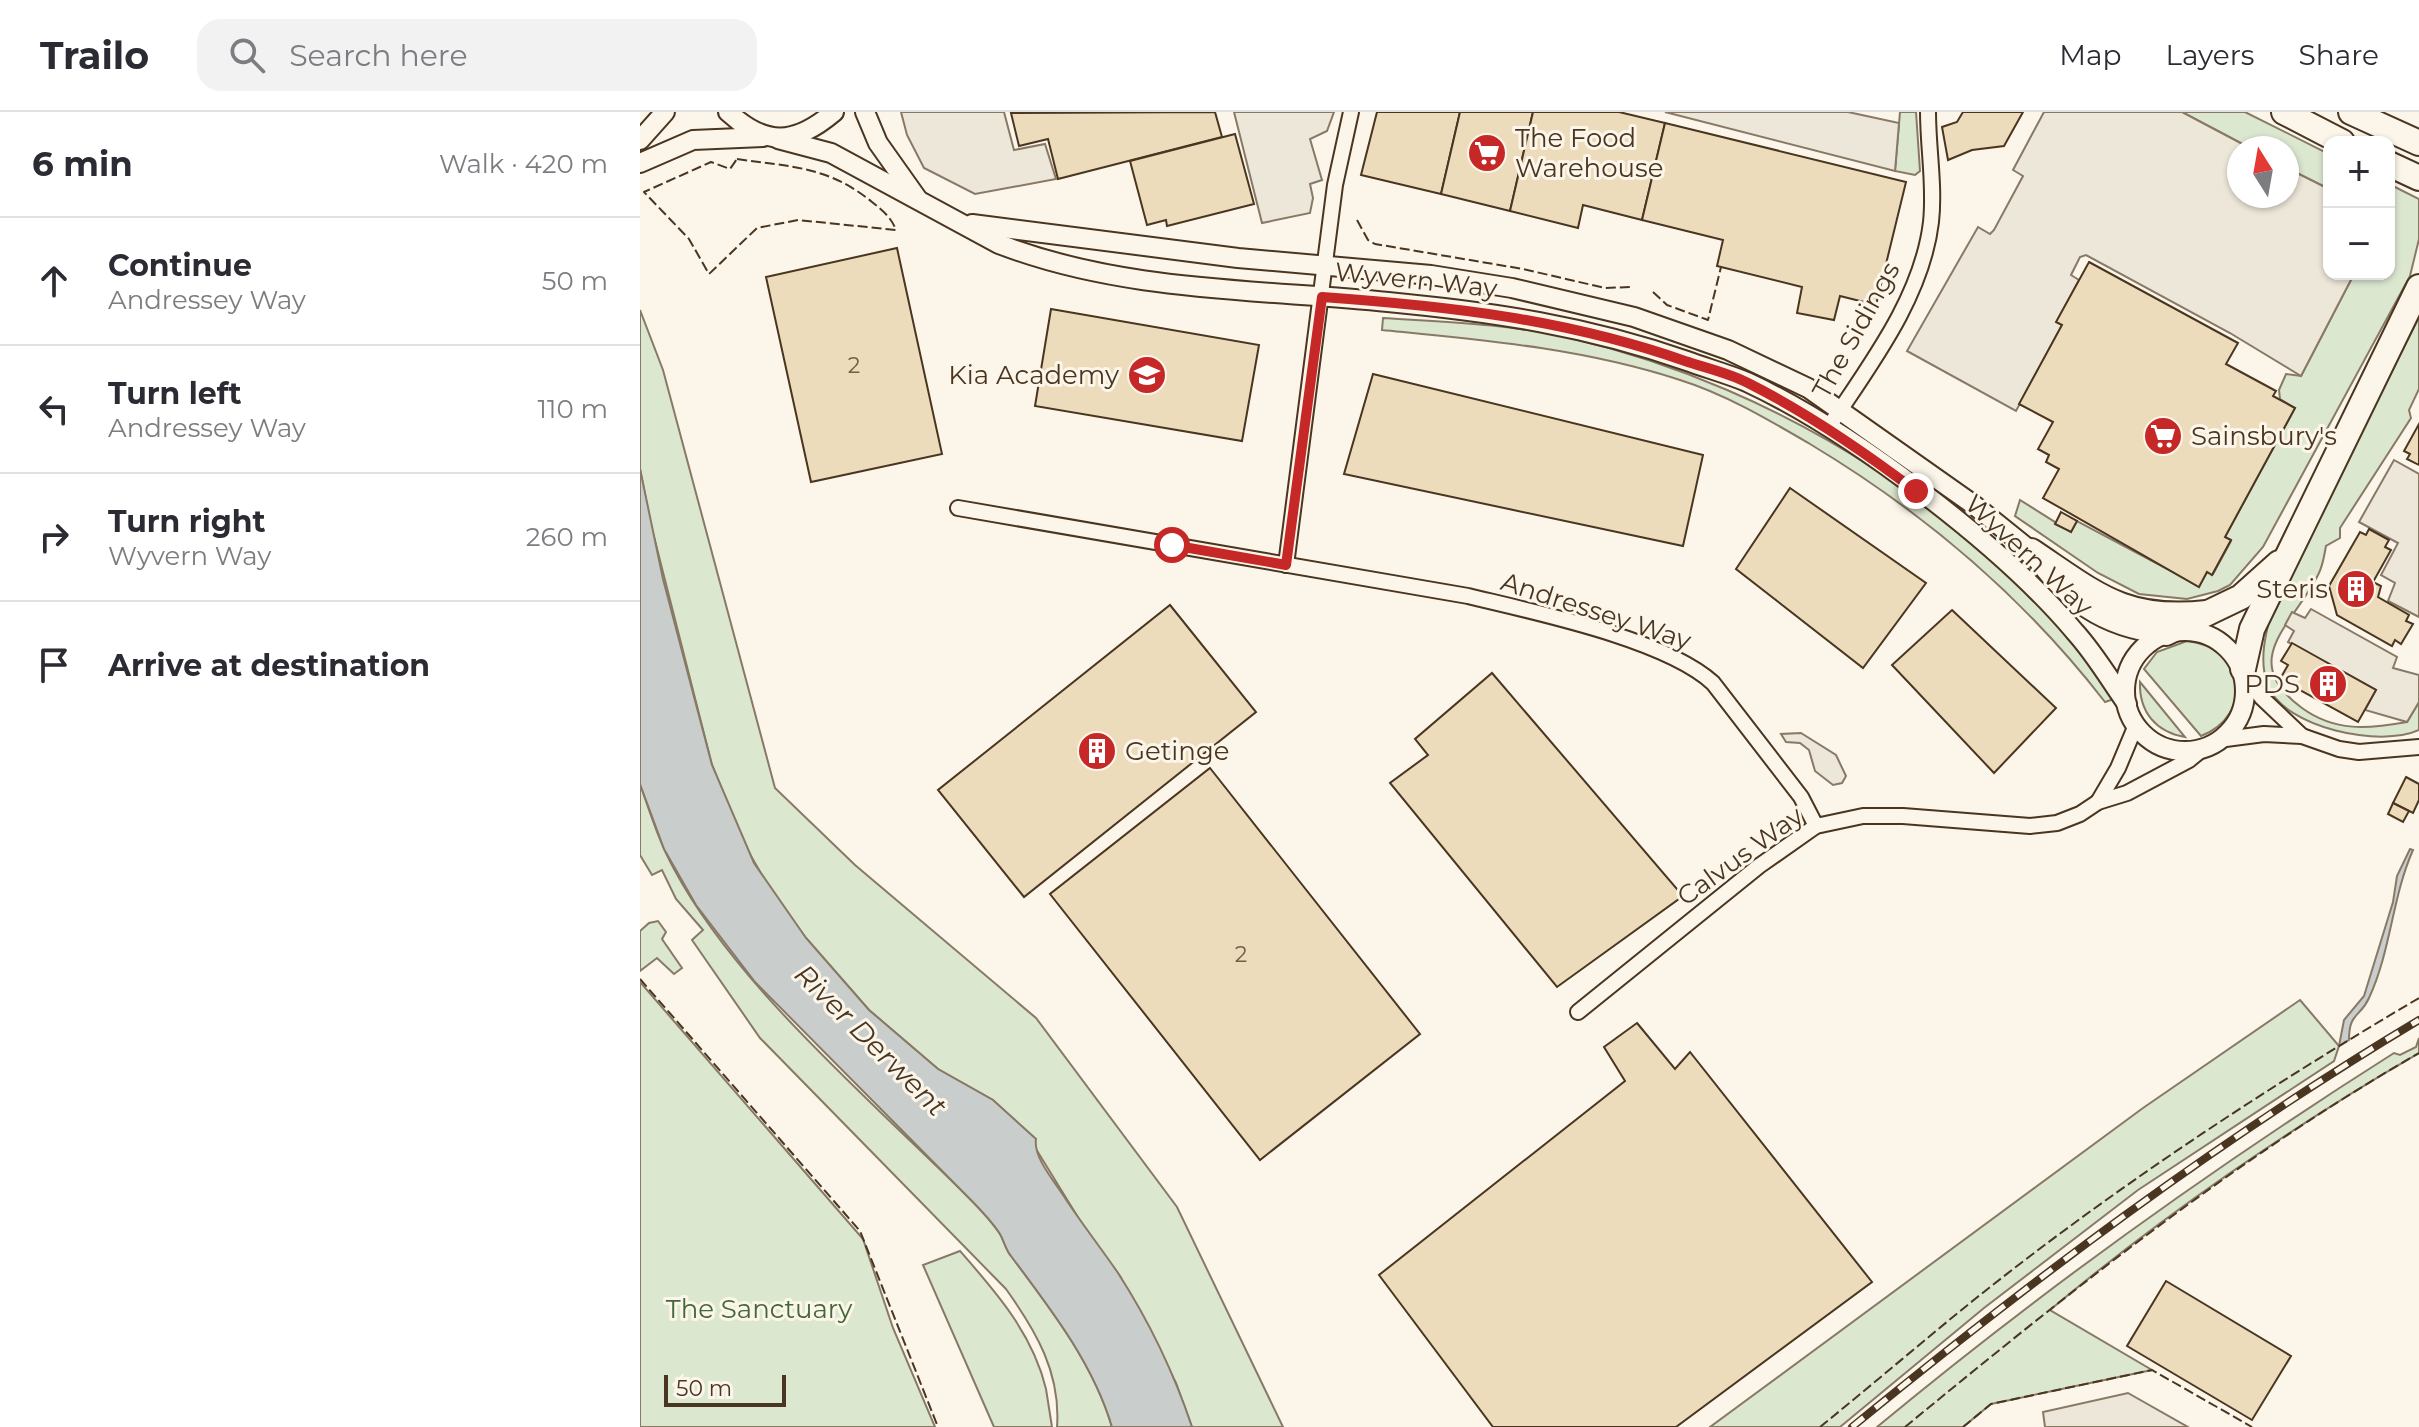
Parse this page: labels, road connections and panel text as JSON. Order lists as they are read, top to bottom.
{
  "streets": {
    "street": [
      "Wyvern Way",
      "The Sidings",
      "Andressey Way",
      "Calvus Way"
    ]
  },
  "crossings": [
    ["Wyvern Way", "The Sidings"],
    ["Wyvern Way", "Calvus Way"],
    ["Andressey Way", "Calvus Way"]
  ],
  "water": ["River Derwent"],
  "parks": ["The Sanctuary"],
  "places": {
    "supermarket": ["The Food Warehouse", "Sainsbury's"],
    "school or university": ["Kia Academy"],
    "building": ["Steris", "PDS", "Getinge"]
  },
  "house_numbers": ["2", "2"],
  "scale_bar": "50 m",
  "north": "top",
  "page": {
    "header": "Trailo",
    "search": "Search here",
    "nav": ["Map", "Layers", "Share"],
    "heading": ["6 min", "Walk · 420 m"],
    "map_buttons": ["+", "−"],
    "list": [
      ["Continue", "Andressey Way", "50 m"],
      ["Turn left", "Andressey Way", "110 m"],
      ["Turn right", "Wyvern Way", "260 m"],
      "Arrive at destination"
    ],
    "scale": "50 m"
  }
}
